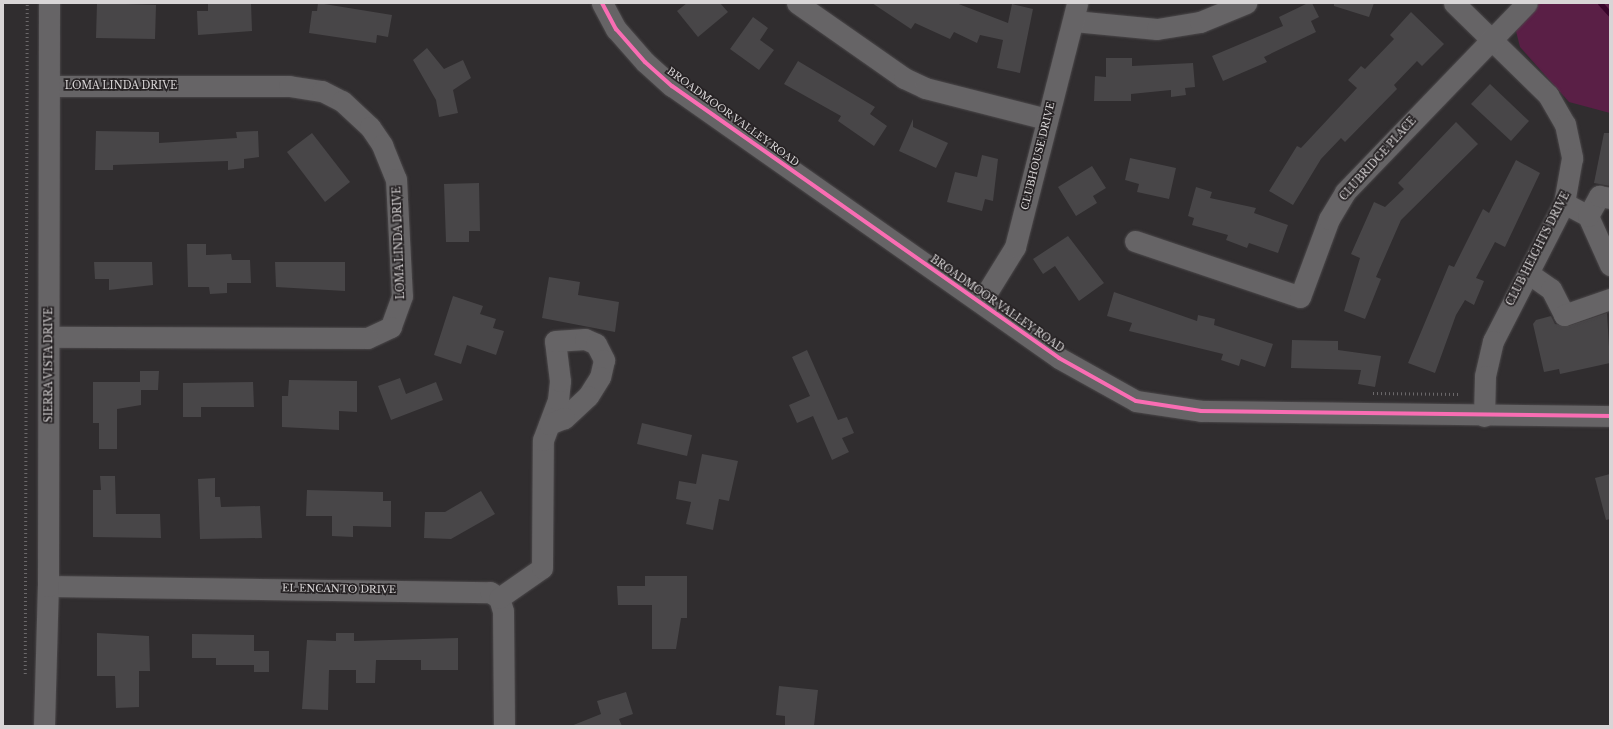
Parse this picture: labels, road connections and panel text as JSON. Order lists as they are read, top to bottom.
{
  "streets": {
    "street": [
      "LOMA LINDA DRIVE",
      "BROADMOOR VALLEY ROAD",
      "CLUBHOUSE DRIVE",
      "CLUBRIDGE PLACE",
      "CLUB HEIGHTS DRIVE",
      "SIERRA VISTA DRIVE",
      "EL ENCANTO DRIVE"
    ]
  },
  "crossings": [
    ["LOMA LINDA DRIVE", "SIERRA VISTA DRIVE"],
    ["BROADMOOR VALLEY ROAD", "CLUBHOUSE DRIVE"],
    ["BROADMOOR VALLEY ROAD", "CLUB HEIGHTS DRIVE"],
    ["CLUBRIDGE PLACE", "CLUB HEIGHTS DRIVE"],
    ["SIERRA VISTA DRIVE", "EL ENCANTO DRIVE"]
  ]
}
